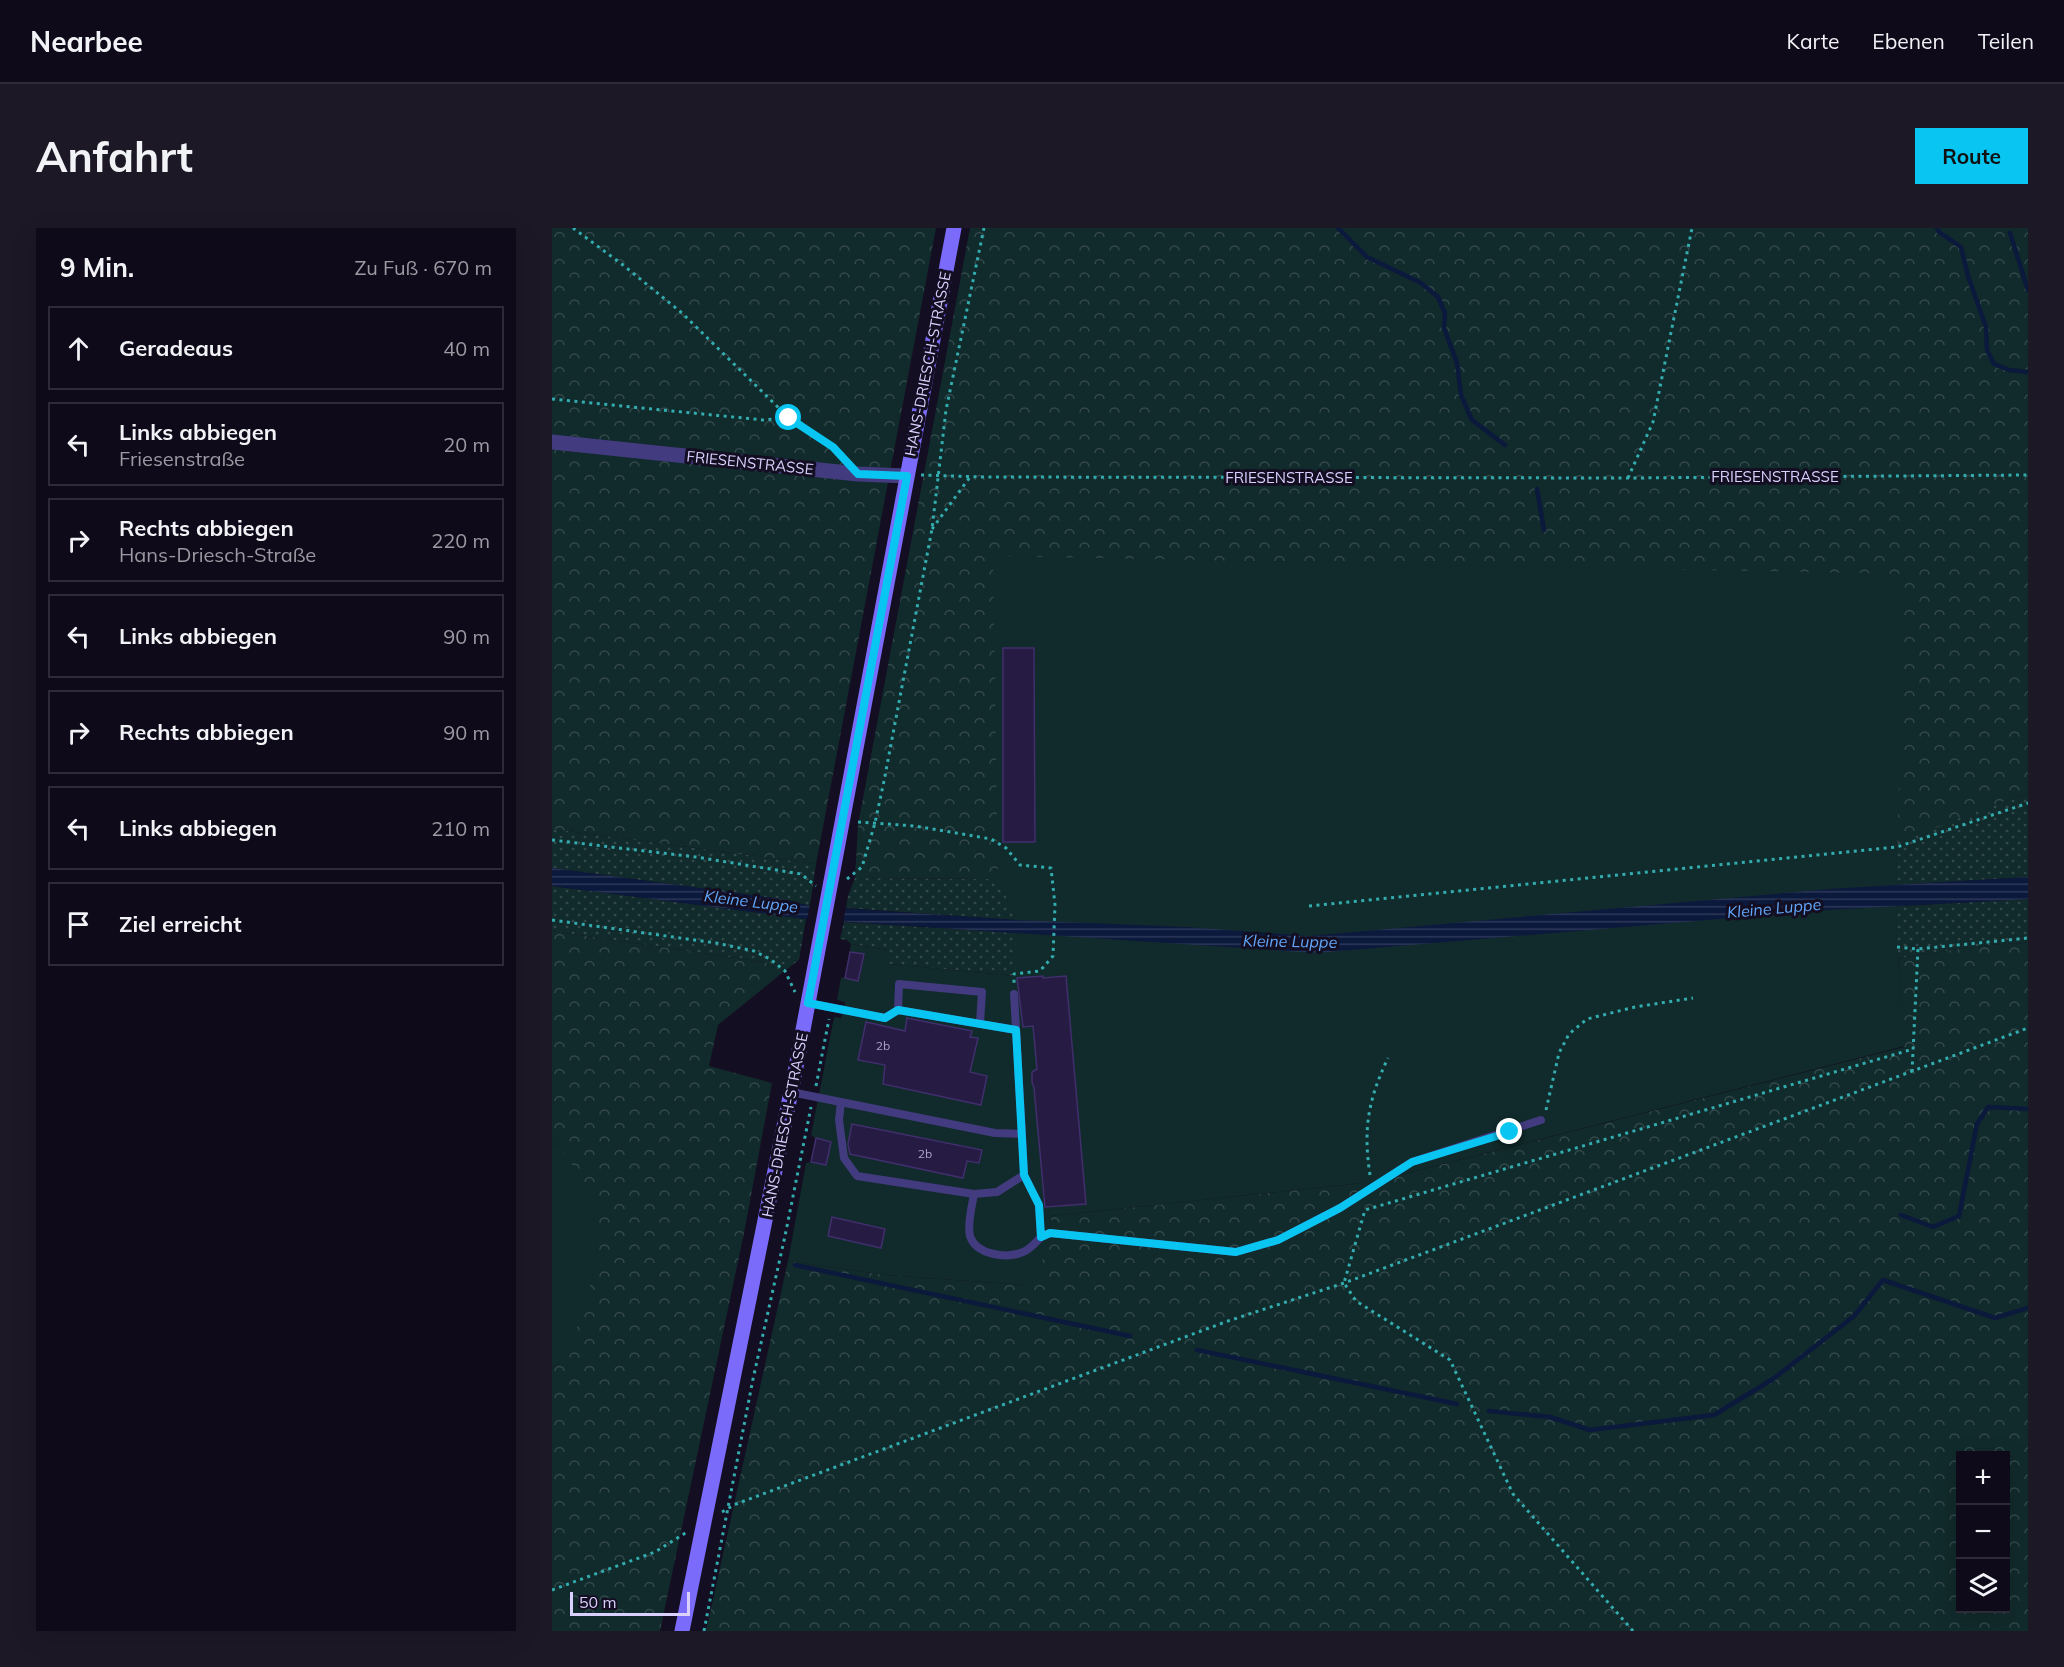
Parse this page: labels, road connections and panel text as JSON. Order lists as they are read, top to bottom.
{
  "streets": {
    "main road": ["HANS-DRIESCH-STRASSE"],
    "street": ["FRIESENSTRASSE"]
  },
  "crossings": [
    ["HANS-DRIESCH-STRASSE", "FRIESENSTRASSE"]
  ],
  "water": ["Kleine Luppe"],
  "house_numbers": ["2b", "2b"],
  "scale_bar": "50 m",
  "page": {
    "header": "Nearbee",
    "nav": ["Karte", "Ebenen", "Teilen"],
    "buttons": "Route",
    "title": "Anfahrt",
    "heading": ["9 Min.", "Zu Fuß · 670 m"],
    "list": [
      ["Geradeaus", "40 m"],
      ["Links abbiegen", "Friesenstraße", "20 m"],
      ["Rechts abbiegen", "Hans-Driesch-Straße", "220 m"],
      ["Links abbiegen", "90 m"],
      ["Rechts abbiegen", "90 m"],
      ["Links abbiegen", "210 m"],
      "Ziel erreicht"
    ],
    "map_buttons": ["+", "−"],
    "scale": "50 m"
  }
}
